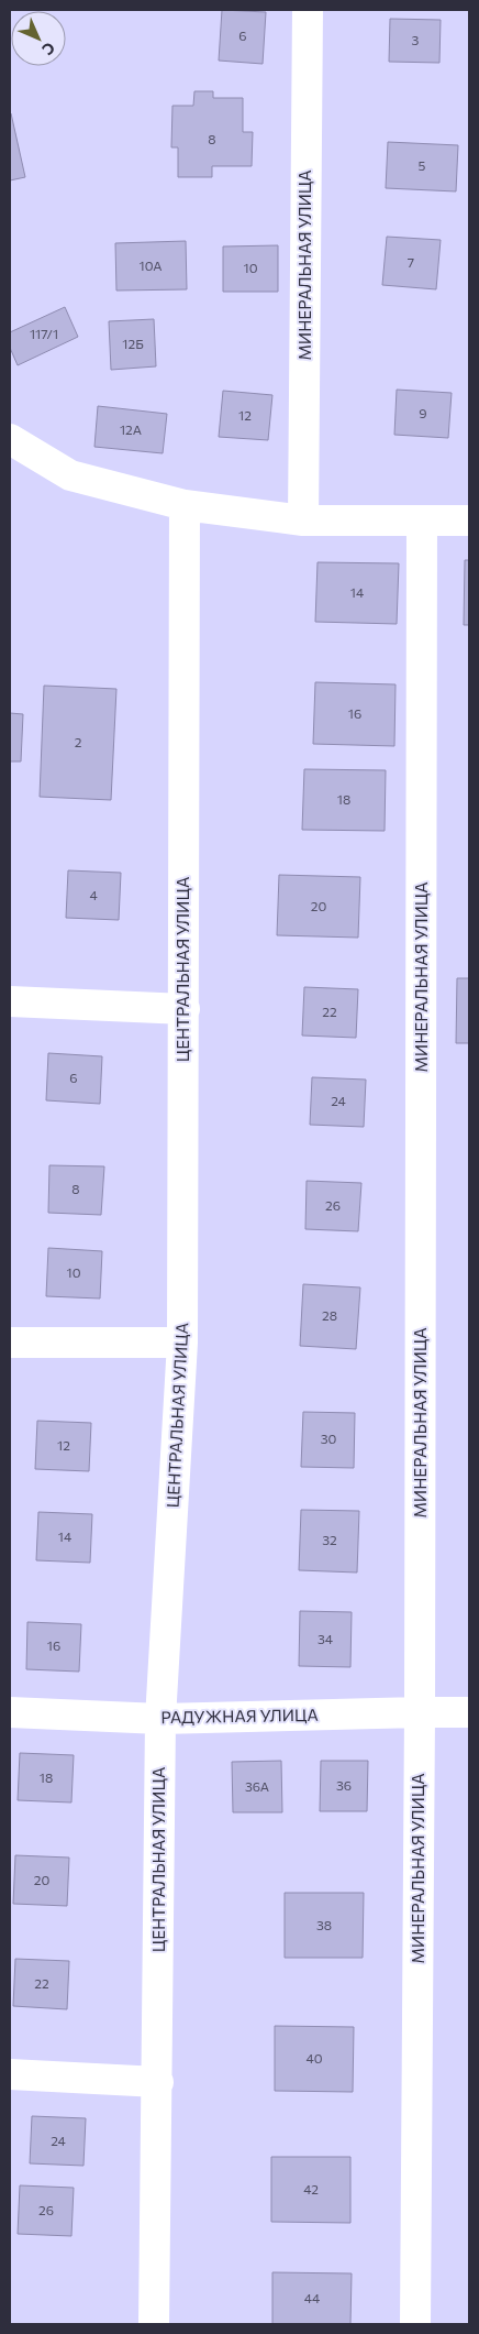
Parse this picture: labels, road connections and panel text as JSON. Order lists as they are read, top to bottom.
{
  "streets": {
    "street": ["МИНЕРАЛЬНАЯ УЛИЦА", "ЦЕНТРАЛЬНАЯ УЛИЦА", "РАДУЖНАЯ УЛИЦА"]
  },
  "crossings": [
    ["МИНЕРАЛЬНАЯ УЛИЦА", "РАДУЖНАЯ УЛИЦА"],
    ["ЦЕНТРАЛЬНАЯ УЛИЦА", "РАДУЖНАЯ УЛИЦА"]
  ],
  "house_numbers": [
    "6",
    "3",
    "8",
    "5",
    "7",
    "10А",
    "10",
    "117/1",
    "12Б",
    "9",
    "12",
    "12А",
    "14",
    "16",
    "2",
    "18",
    "4",
    "20",
    "22",
    "6",
    "24",
    "8",
    "26",
    "10",
    "28",
    "30",
    "12",
    "14",
    "32",
    "34",
    "16",
    "18",
    "36",
    "36А",
    "20",
    "38",
    "22",
    "40",
    "24",
    "42",
    "26",
    "44"
  ],
  "north": "bottom right"
}
